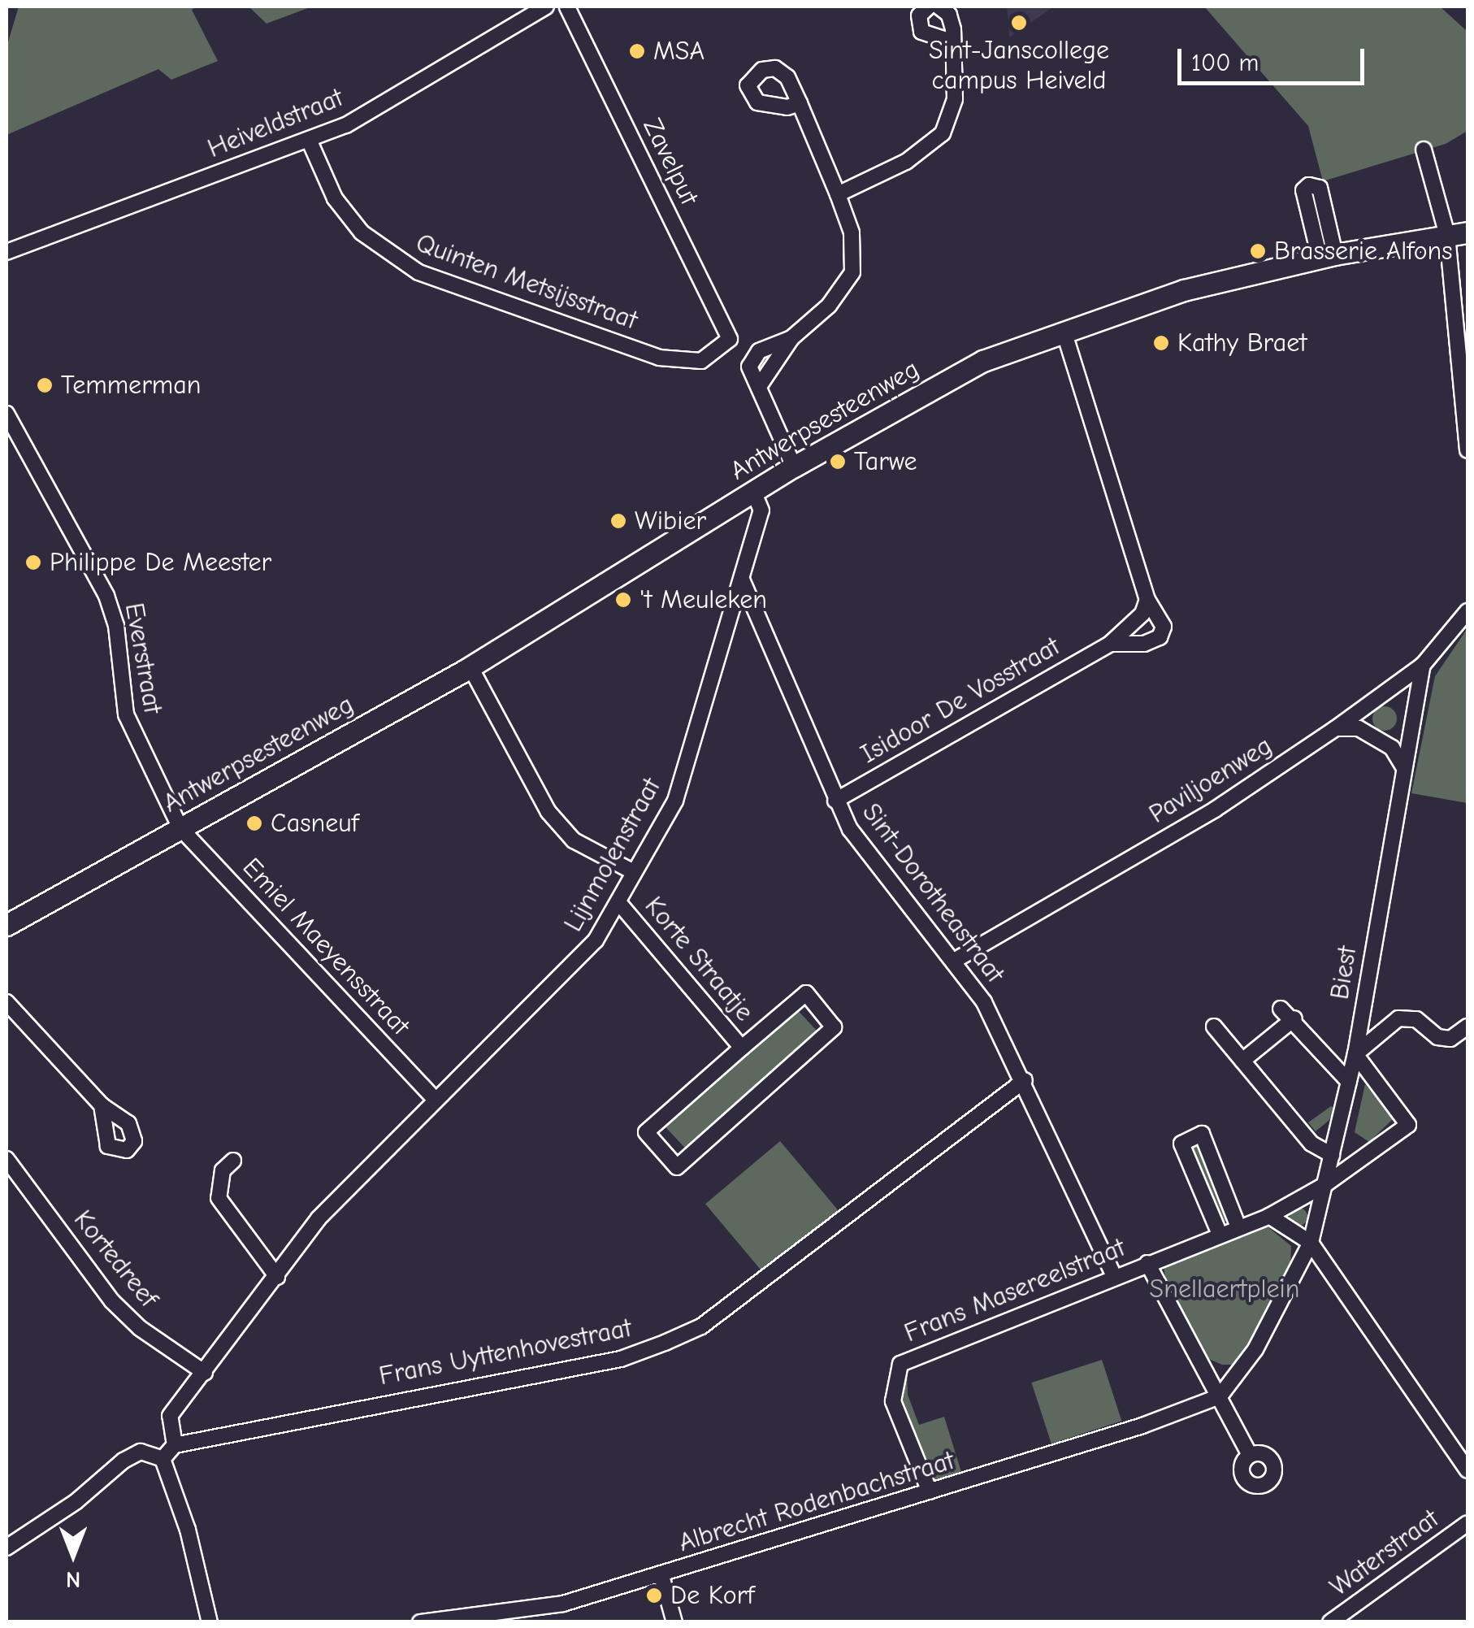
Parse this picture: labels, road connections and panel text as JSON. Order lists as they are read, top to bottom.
{
  "streets": {
    "main road": ["Antwerpsesteenweg"],
    "street": [
      "Heiveldstraat",
      "Zavelput",
      "Quinten Metsijsstraat",
      "Everstraat",
      "Isidoor De Vosstraat",
      "Paviljoenweg",
      "Lijnmolenstraat",
      "Sint-Dorotheastraat",
      "Emiel Maeyensstraat",
      "Korte Straatje",
      "Biest",
      "Kortedreef",
      "Frans Masereelstraat",
      "Frans Uyttenhovestraat",
      "Albrecht Rodenbachstraat",
      "Waterstraat"
    ]
  },
  "crossings": [
    ["Heiveldstraat", "Quinten Metsijsstraat"],
    ["Zavelput", "Quinten Metsijsstraat"],
    ["Antwerpsesteenweg", "Everstraat"],
    ["Antwerpsesteenweg", "Isidoor De Vosstraat"],
    ["Antwerpsesteenweg", "Lijnmolenstraat"],
    ["Antwerpsesteenweg", "Emiel Maeyensstraat"],
    ["Everstraat", "Emiel Maeyensstraat"],
    ["Isidoor De Vosstraat", "Sint-Dorotheastraat"],
    ["Paviljoenweg", "Sint-Dorotheastraat"],
    ["Paviljoenweg", "Biest"],
    ["Lijnmolenstraat", "Sint-Dorotheastraat"],
    ["Lijnmolenstraat", "Emiel Maeyensstraat"],
    ["Lijnmolenstraat", "Korte Straatje"],
    ["Lijnmolenstraat", "Kortedreef"],
    ["Lijnmolenstraat", "Frans Uyttenhovestraat"],
    ["Sint-Dorotheastraat", "Frans Masereelstraat"],
    ["Sint-Dorotheastraat", "Frans Uyttenhovestraat"],
    ["Biest", "Frans Masereelstraat"],
    ["Biest", "Albrecht Rodenbachstraat"],
    ["Frans Masereelstraat", "Albrecht Rodenbachstraat"]
  ],
  "parks": ["Snellaertplein"],
  "places": [
    "Sint-Janscollege campus Heiveld",
    "MSA",
    "Brasserie Alfons",
    "Kathy Braet",
    "Temmerman",
    "Tarwe",
    "Wibier",
    "Philippe De Meester",
    "'t Meuleken",
    "Casneuf",
    "De Korf"
  ],
  "scale_bar": "100 m",
  "north": "bottom"
}
